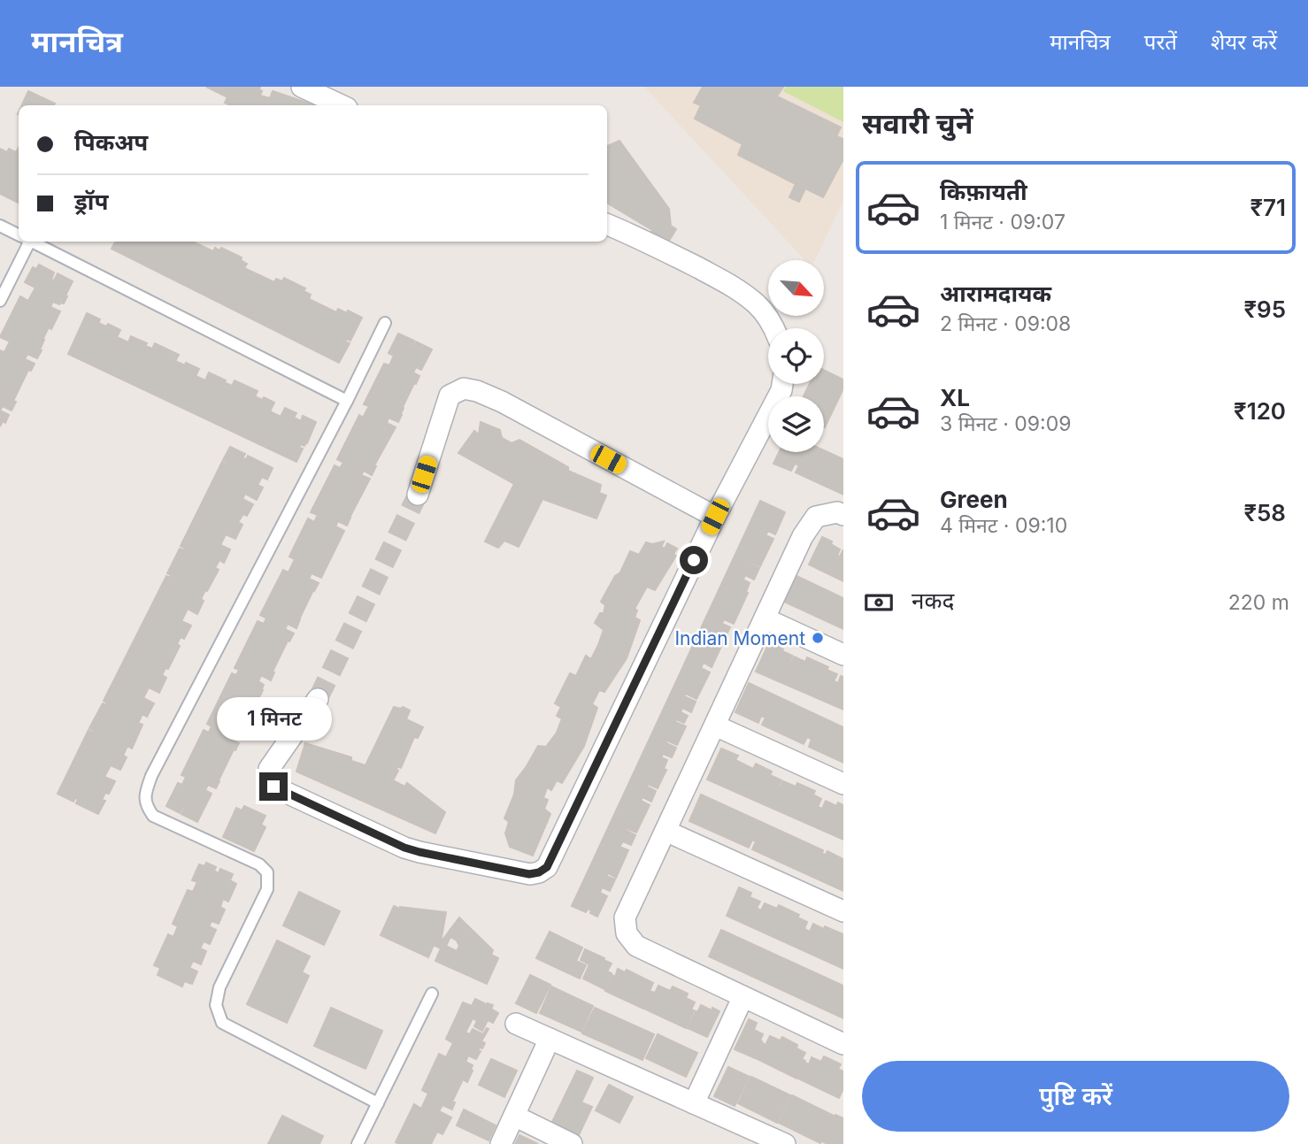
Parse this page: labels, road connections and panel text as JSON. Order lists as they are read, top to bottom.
{
  "places": ["Indian Moment"],
  "north": "bottom right",
  "page": {
    "header": "मानचित्र",
    "nav": ["मानचित्र", "परतें", "शेयर करें"],
    "heading": "सवारी चुनें",
    "banner": ["पिकअप", "ड्रॉप"],
    "list": [
      {
        "name": "किफ़ायती",
        "note": "1 मिनट · 09:07",
        "value": "₹71"
      },
      {
        "name": "आरामदायक",
        "note": "2 मिनट · 09:08",
        "value": "₹95"
      },
      {
        "name": "XL",
        "note": "3 मिनट · 09:09",
        "value": "₹120"
      },
      {
        "name": "Green",
        "note": "4 मिनट · 09:10",
        "value": "₹58"
      }
    ],
    "pay": ["नकद", "220 m"],
    "bubble": "1 मिनट",
    "buttons": "पुष्टि करें"
  }
}
